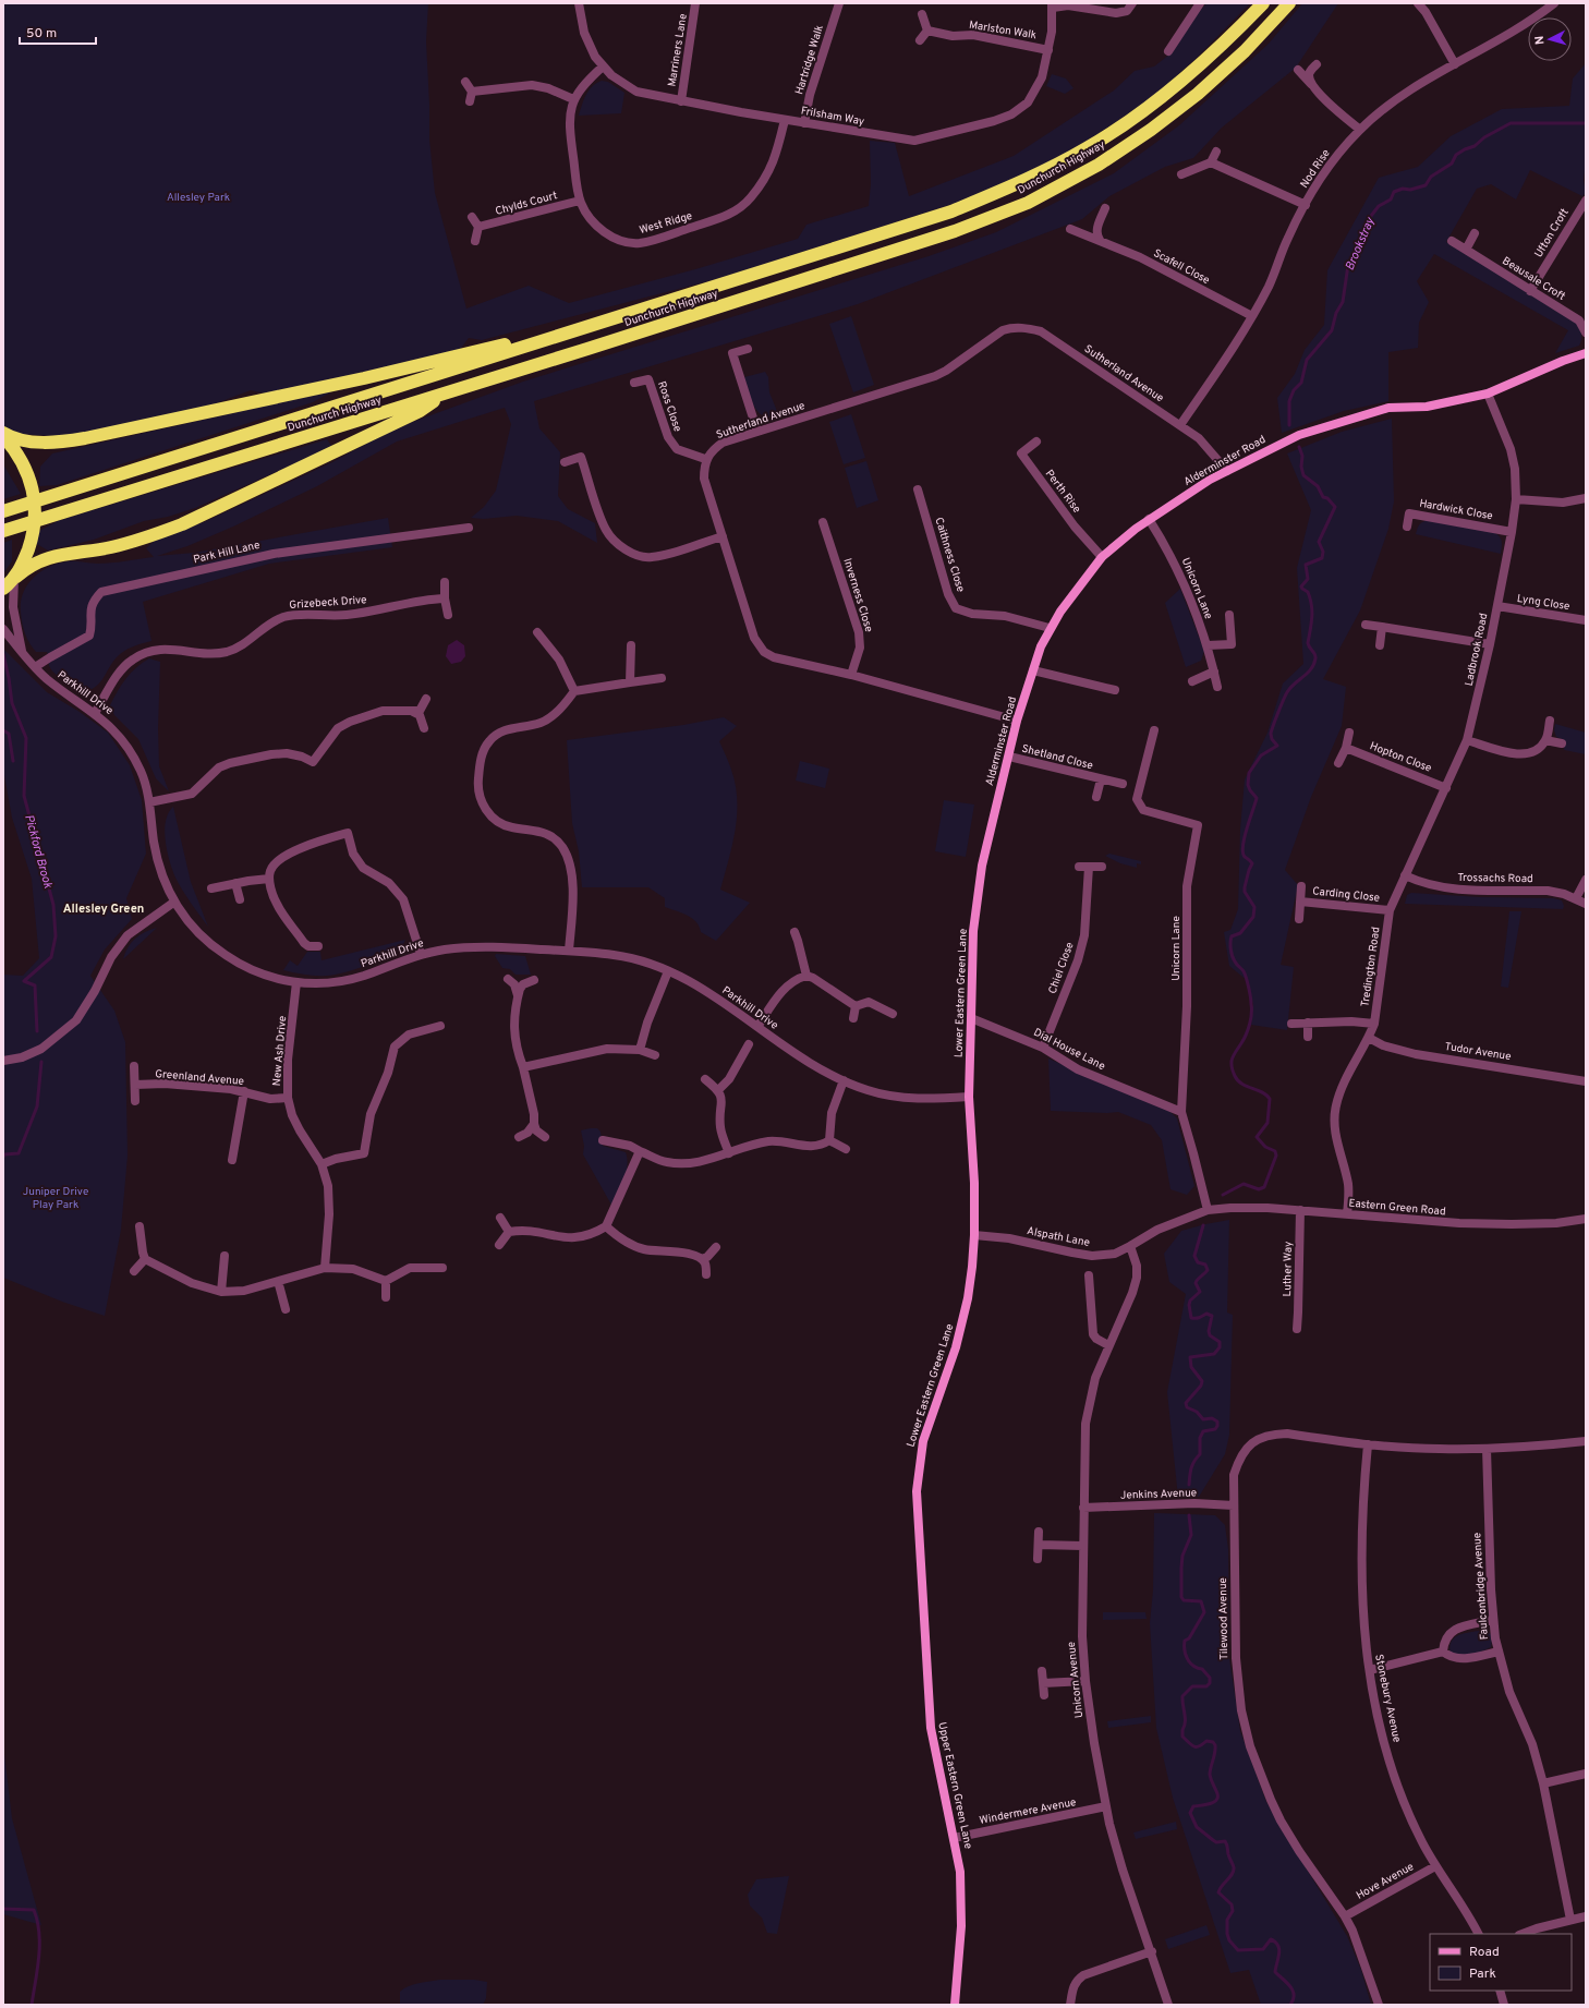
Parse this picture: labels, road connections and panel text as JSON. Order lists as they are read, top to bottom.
{
  "streets": {
    "highway": ["Dunchurch Highway"],
    "street": [
      "Marlston Walk",
      "Marriners Lane",
      "Hartridge Walk",
      "Frilsham Way",
      "Nod Rise",
      "Chylds Court",
      "West Ridge",
      "Ufton Croft",
      "Scafell Close",
      "Beausale Croft",
      "Sutherland Avenue",
      "Ross Close",
      "Alderminster Road",
      "Perth Rise",
      "Hardwick Close",
      "Park Hill Lane",
      "Caithness Close",
      "Unicorn Lane",
      "Inverness Close",
      "Grizebeck Drive",
      "Lyng Close",
      "Ladbrook Road",
      "Parkhill Drive",
      "Shetland Close",
      "Hopton Close",
      "Trossachs Road",
      "Carding Close",
      "Tredington Road",
      "Chiel Close",
      "Lower Eastern Green Lane",
      "Dial House Lane",
      "New Ash Drive",
      "Tudor Avenue",
      "Greenland Avenue",
      "Eastern Green Road",
      "Alspath Lane",
      "Luther Way",
      "Jenkins Avenue",
      "Faulconbridge Avenue",
      "Tilewood Avenue",
      "Unicorn Avenue",
      "Stonebury Avenue",
      "Upper Eastern Green Lane",
      "Windermere Avenue",
      "Hove Avenue"
    ]
  },
  "crossings": [
    ["Marlston Walk", "Frilsham Way"],
    ["Marriners Lane", "Frilsham Way"],
    ["Hartridge Walk", "Frilsham Way"],
    ["Frilsham Way", "West Ridge"],
    ["Nod Rise", "Scafell Close"],
    ["Nod Rise", "Sutherland Avenue"],
    ["Chylds Court", "West Ridge"],
    ["Ufton Croft", "Beausale Croft"],
    ["Sutherland Avenue", "Ross Close"],
    ["Sutherland Avenue", "Alderminster Road"],
    ["Alderminster Road", "Perth Rise"],
    ["Alderminster Road", "Caithness Close"],
    ["Alderminster Road", "Unicorn Lane"],
    ["Alderminster Road", "Ladbrook Road"],
    ["Alderminster Road", "Shetland Close"],
    ["Alderminster Road", "Lower Eastern Green Lane"],
    ["Hardwick Close", "Ladbrook Road"],
    ["Park Hill Lane", "Parkhill Drive"],
    ["Unicorn Lane", "Dial House Lane"],
    ["Unicorn Lane", "Eastern Green Road"],
    ["Unicorn Lane", "Alspath Lane"],
    ["Grizebeck Drive", "Parkhill Drive"],
    ["Lyng Close", "Ladbrook Road"],
    ["Ladbrook Road", "Hopton Close"],
    ["Ladbrook Road", "Trossachs Road"],
    ["Ladbrook Road", "Tredington Road"],
    ["Parkhill Drive", "Lower Eastern Green Lane"],
    ["Parkhill Drive", "New Ash Drive"],
    ["Carding Close", "Tredington Road"],
    ["Tredington Road", "Tudor Avenue"],
    ["Tredington Road", "Eastern Green Road"],
    ["Chiel Close", "Dial House Lane"],
    ["Lower Eastern Green Lane", "Dial House Lane"],
    ["Lower Eastern Green Lane", "Alspath Lane"],
    ["Lower Eastern Green Lane", "Upper Eastern Green Lane"],
    ["New Ash Drive", "Greenland Avenue"],
    ["Eastern Green Road", "Alspath Lane"],
    ["Eastern Green Road", "Luther Way"],
    ["Alspath Lane", "Unicorn Avenue"],
    ["Jenkins Avenue", "Tilewood Avenue"],
    ["Jenkins Avenue", "Unicorn Avenue"],
    ["Faulconbridge Avenue", "Tilewood Avenue"],
    ["Tilewood Avenue", "Stonebury Avenue"],
    ["Tilewood Avenue", "Hove Avenue"],
    ["Unicorn Avenue", "Windermere Avenue"],
    ["Stonebury Avenue", "Hove Avenue"],
    ["Upper Eastern Green Lane", "Windermere Avenue"]
  ],
  "districts": ["Allesley Green"],
  "water": ["Brookstray", "Pickford Brook"],
  "parks": ["Allesley Park", "Juniper Drive Play Park"],
  "legend": ["Road", "Park"],
  "scale_bar": "50 m",
  "north": "left"
}
